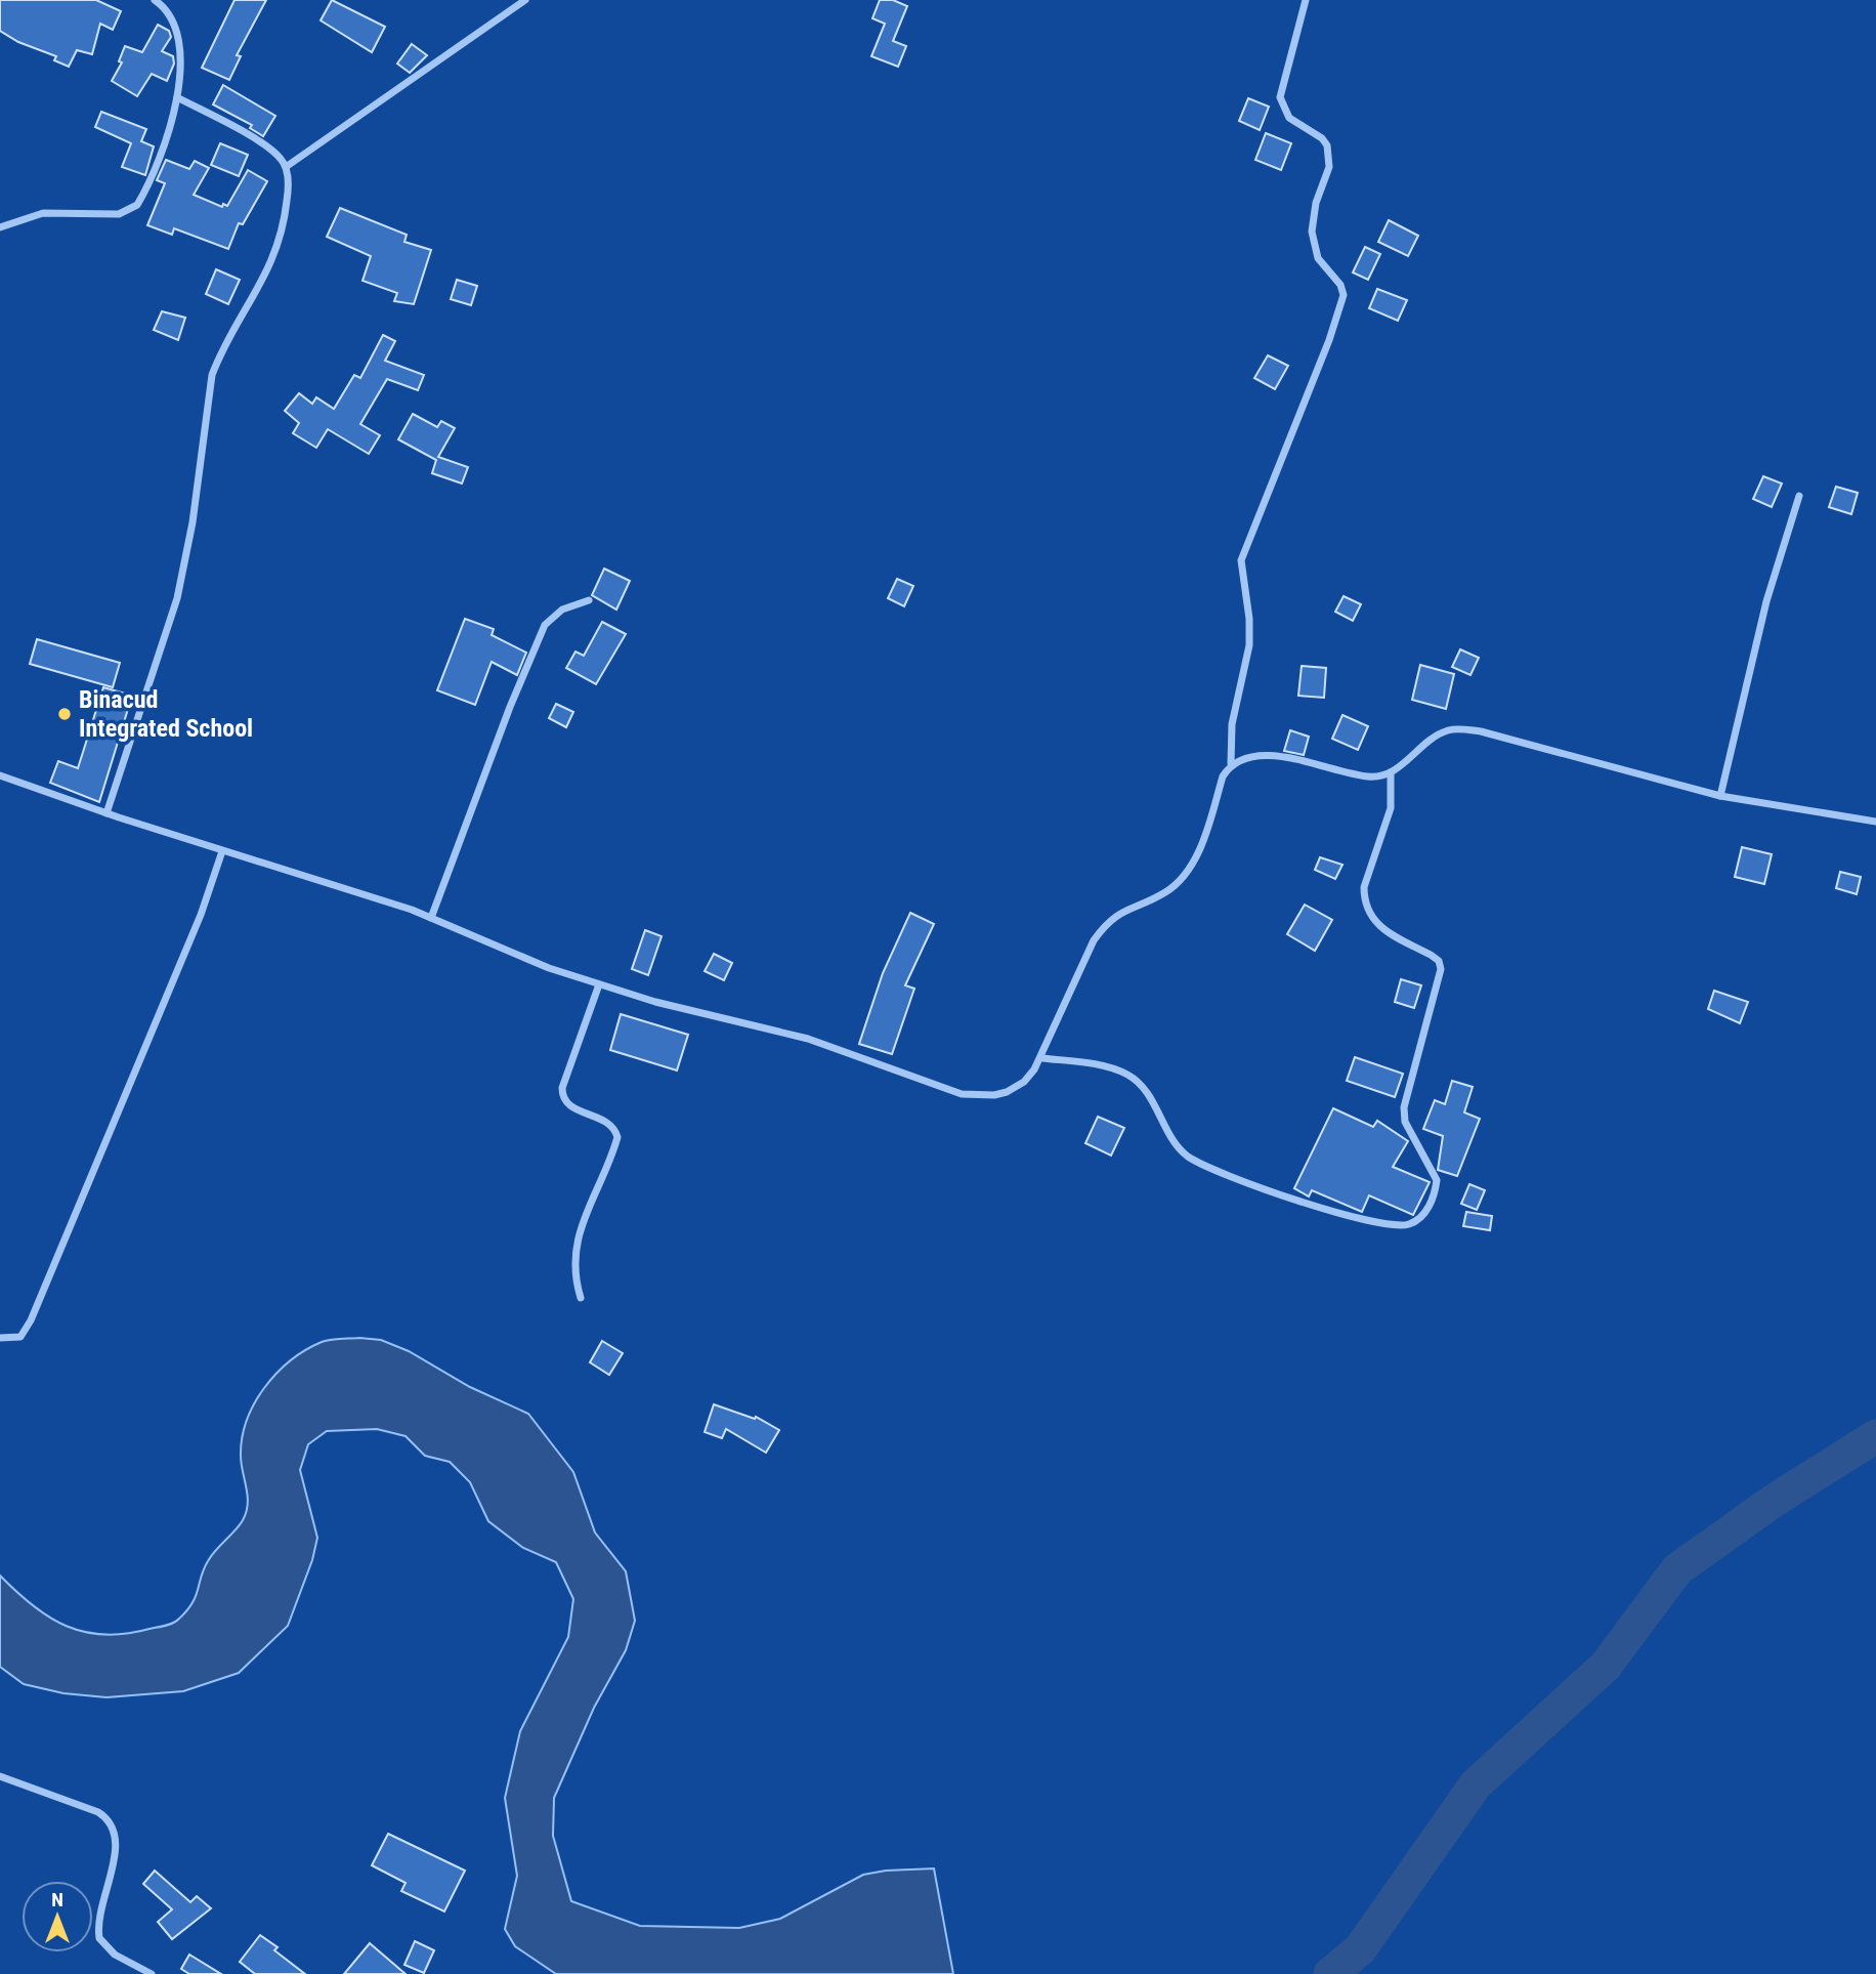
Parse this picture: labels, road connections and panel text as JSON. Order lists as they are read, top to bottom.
{
  "places": ["Binacud Integrated School"],
  "north": "top"
}
